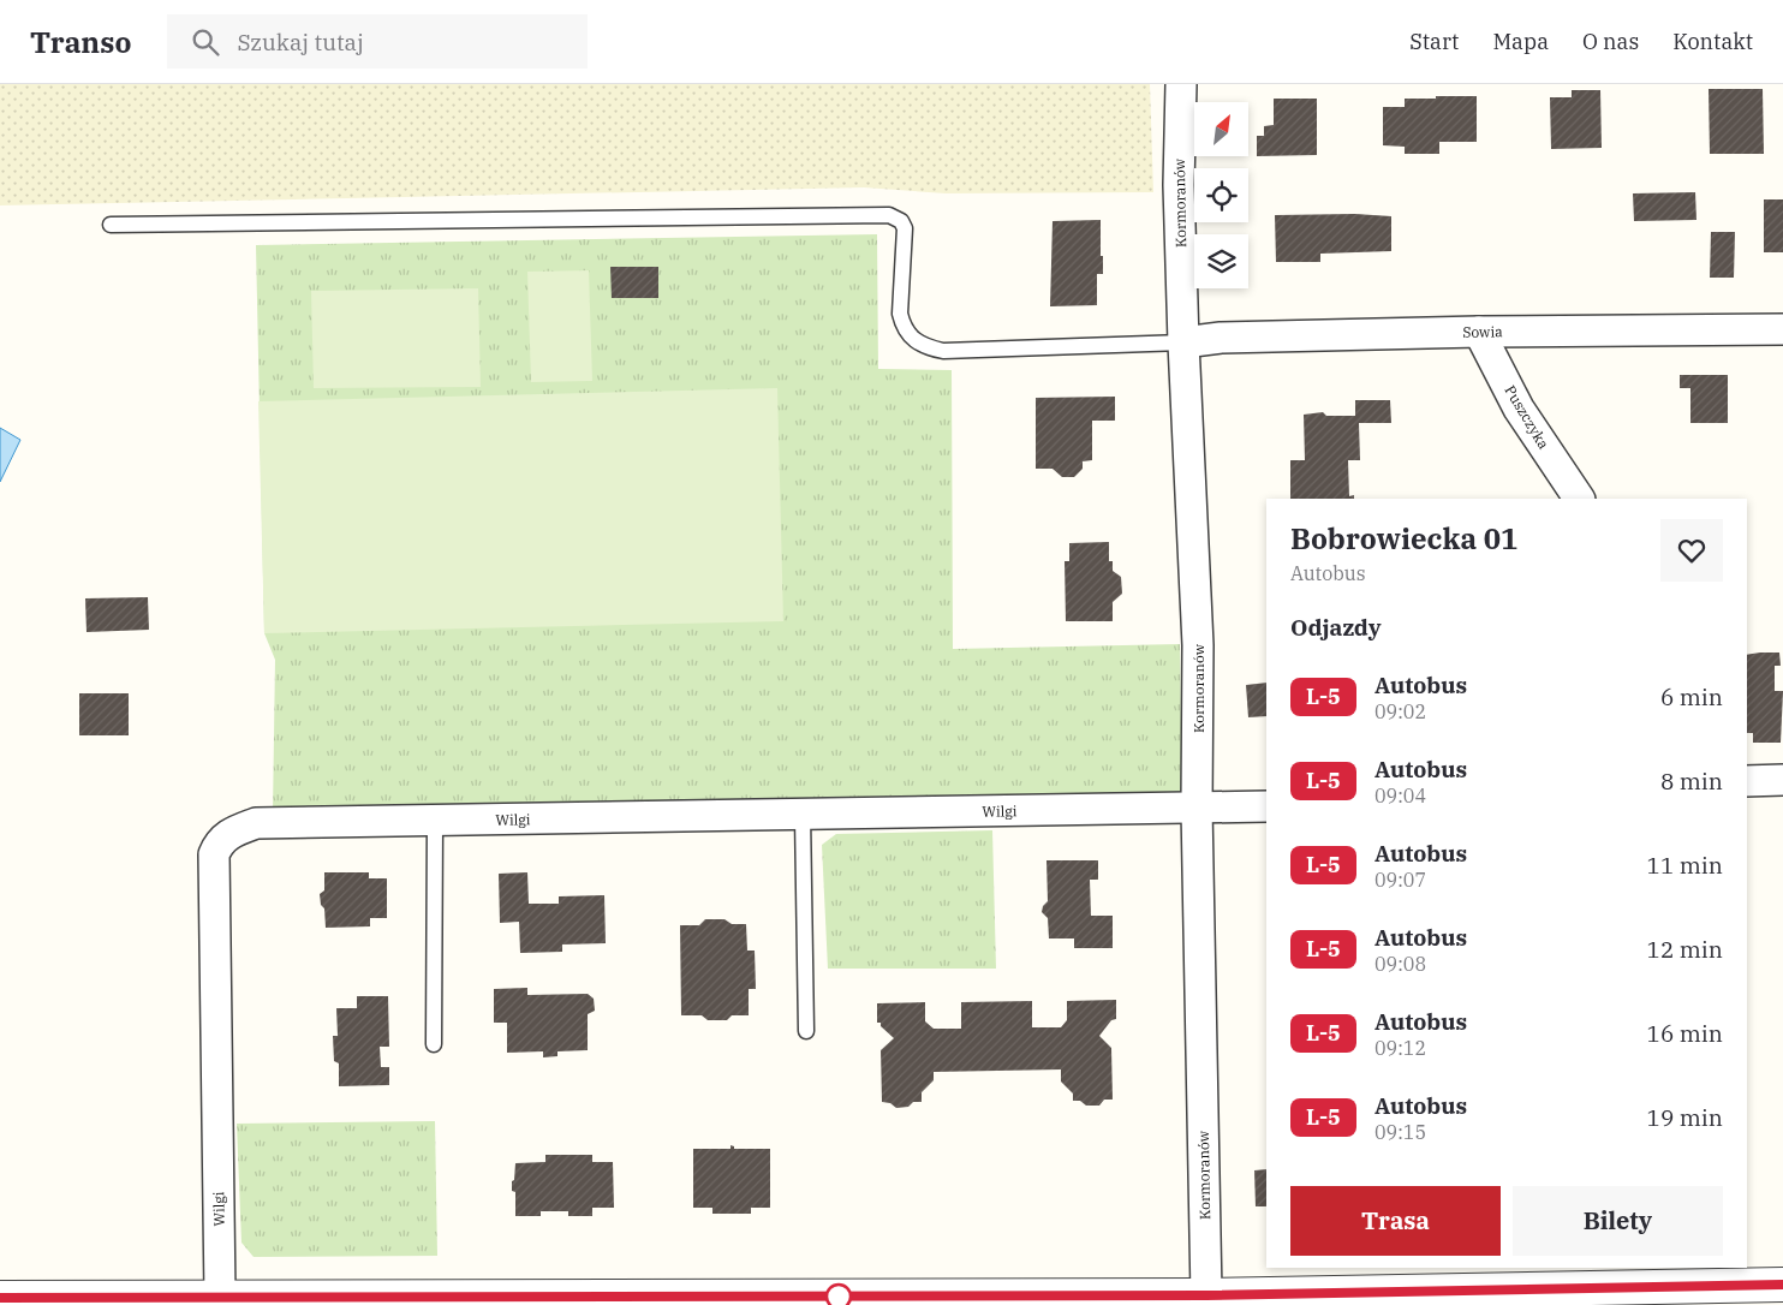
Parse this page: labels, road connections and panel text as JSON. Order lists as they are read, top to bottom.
{
  "streets": {
    "street": [
      "Kormoranów",
      "Sowia",
      "Puszczyka",
      "Wilgi"
    ]
  },
  "crossings": [
    ["Kormoranów", "Sowia"],
    ["Kormoranów", "Wilgi"],
    ["Sowia", "Puszczyka"]
  ],
  "lines": ["bus line L-5"],
  "north": "top right",
  "page": {
    "header": "Transo",
    "search": "Szukaj tutaj",
    "nav": [
      "Start",
      "Mapa",
      "O nas",
      "Kontakt"
    ],
    "heading": [
      ["Bobrowiecka 01", "Autobus"],
      "Odjazdy"
    ],
    "list": [
      {
        "mark": "L-5",
        "name": "Autobus",
        "note": "09:02",
        "value": "6 min"
      },
      {
        "mark": "L-5",
        "name": "Autobus",
        "note": "09:04",
        "value": "8 min"
      },
      {
        "mark": "L-5",
        "name": "Autobus",
        "note": "09:07",
        "value": "11 min"
      },
      {
        "mark": "L-5",
        "name": "Autobus",
        "note": "09:08",
        "value": "12 min"
      },
      {
        "mark": "L-5",
        "name": "Autobus",
        "note": "09:12",
        "value": "16 min"
      },
      {
        "mark": "L-5",
        "name": "Autobus",
        "note": "09:15",
        "value": "19 min"
      }
    ],
    "buttons": ["Trasa", "Bilety"]
  }
}
